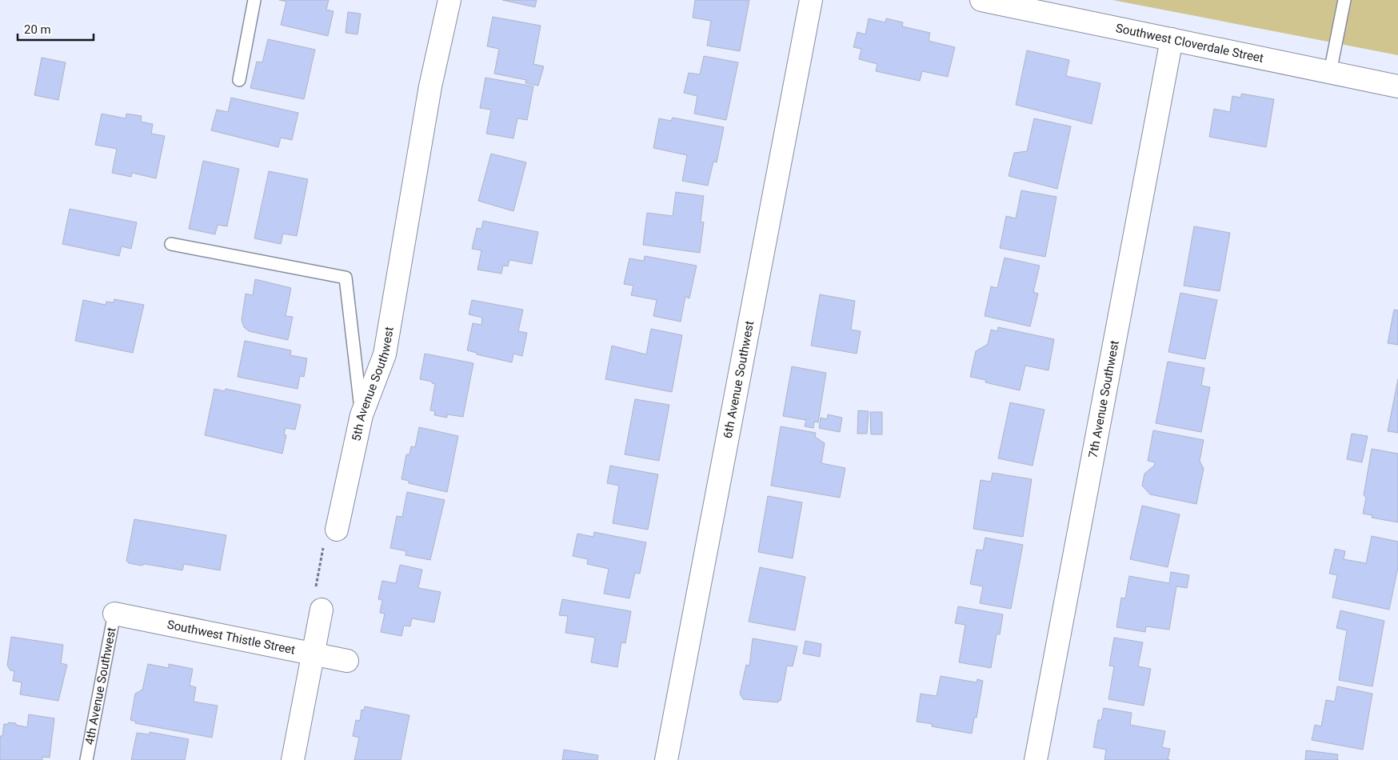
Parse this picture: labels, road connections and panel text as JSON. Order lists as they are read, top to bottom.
{
  "streets": {
    "street": [
      "Southwest Cloverdale Street",
      "6th Avenue Southwest",
      "5th Avenue Southwest",
      "7th Avenue Southwest",
      "Southwest Thistle Street"
    ],
    "lane": ["4th Avenue Southwest"]
  },
  "crossings": [
    ["Southwest Cloverdale Street", "7th Avenue Southwest"],
    ["Southwest Thistle Street", "4th Avenue Southwest"]
  ],
  "scale_bar": "20 m"
}
